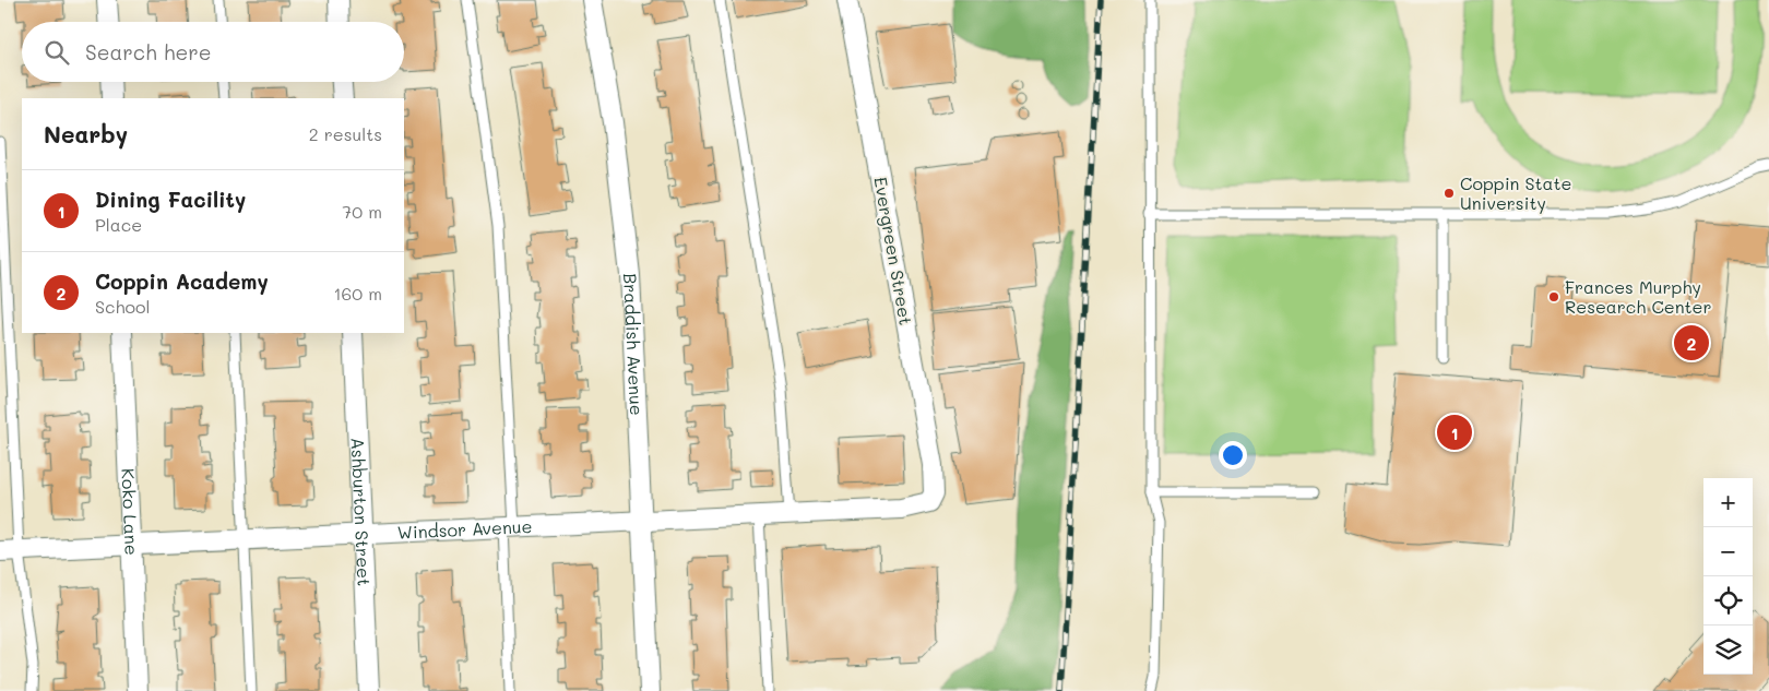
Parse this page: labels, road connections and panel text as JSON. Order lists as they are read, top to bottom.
{
  "streets": {
    "street": [
      "Evergreen Street",
      "Braddish Avenue",
      "Koko Lane",
      "Ashburton Street",
      "Windsor Avenue"
    ]
  },
  "crossings": [
    ["Evergreen Street", "Windsor Avenue"],
    ["Braddish Avenue", "Windsor Avenue"],
    ["Koko Lane", "Windsor Avenue"],
    ["Ashburton Street", "Windsor Avenue"]
  ],
  "places": ["Coppin State University", "Frances Murphy Research Center"],
  "page": {
    "search": "Search here",
    "heading": ["Nearby", "2 results"],
    "list": [
      {
        "mark": "1",
        "name": "Dining Facility",
        "note": "Place",
        "value": "70 m"
      },
      {
        "mark": "2",
        "name": "Coppin Academy",
        "note": "School",
        "value": "160 m"
      }
    ],
    "pins": ["2", "1"],
    "map_buttons": ["+", "−"]
  }
}
